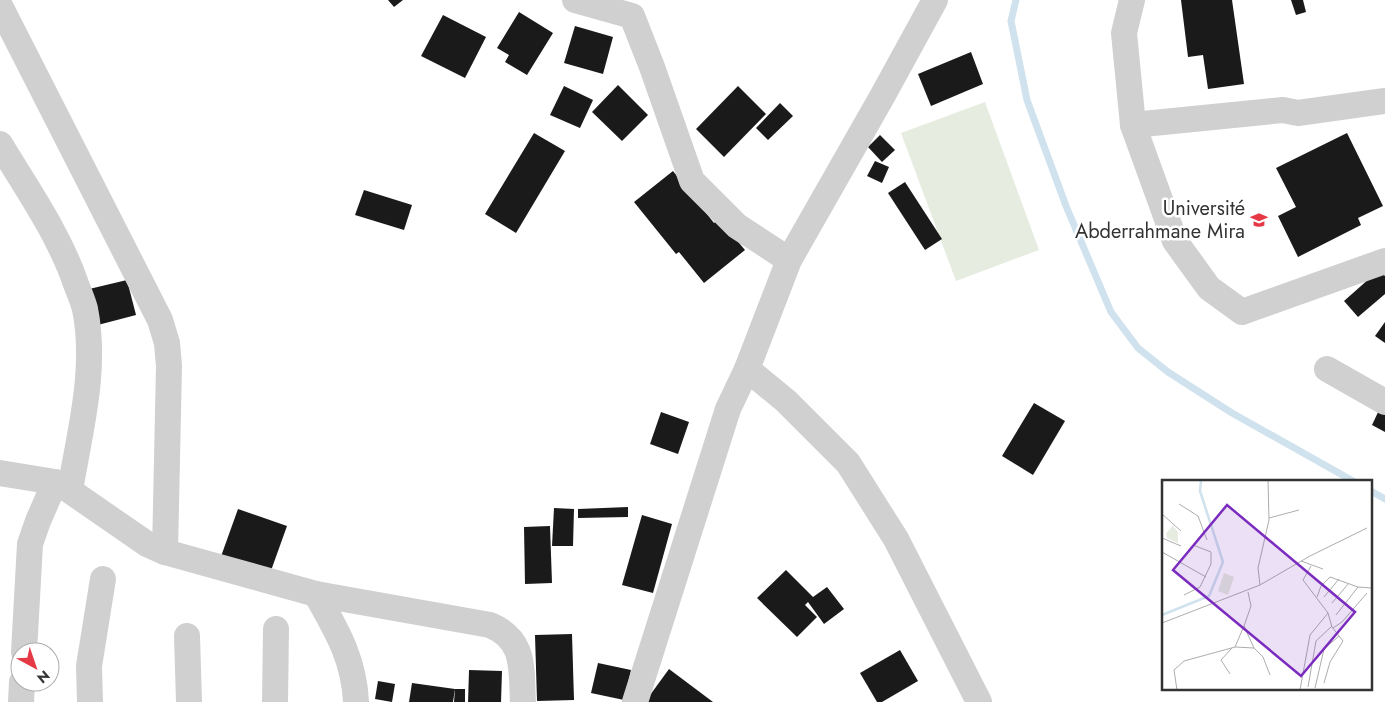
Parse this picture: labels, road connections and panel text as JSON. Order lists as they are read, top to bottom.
{
  "places": {
    "school or university": ["Université Abderrahmane Mira"]
  },
  "north": "bottom right"
}
